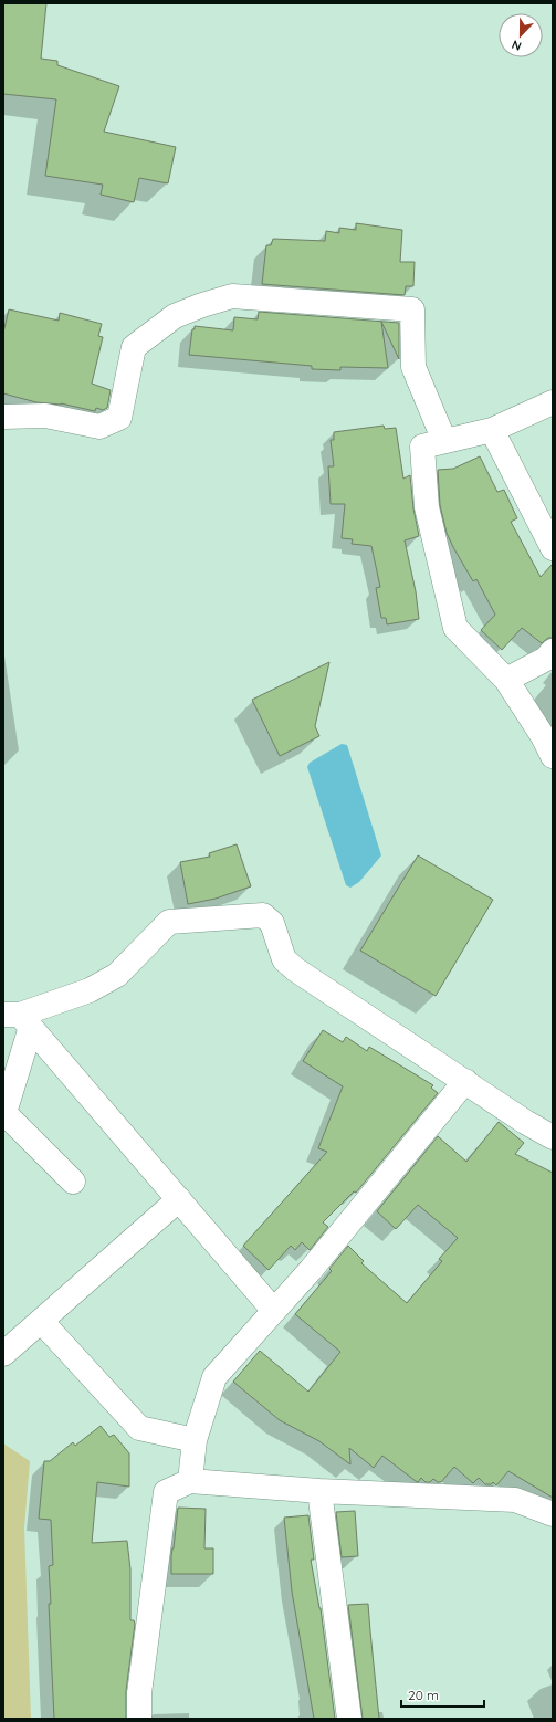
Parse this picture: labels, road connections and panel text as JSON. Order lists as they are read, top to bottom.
{
  "scale_bar": "20 m",
  "north": "bottom"
}
